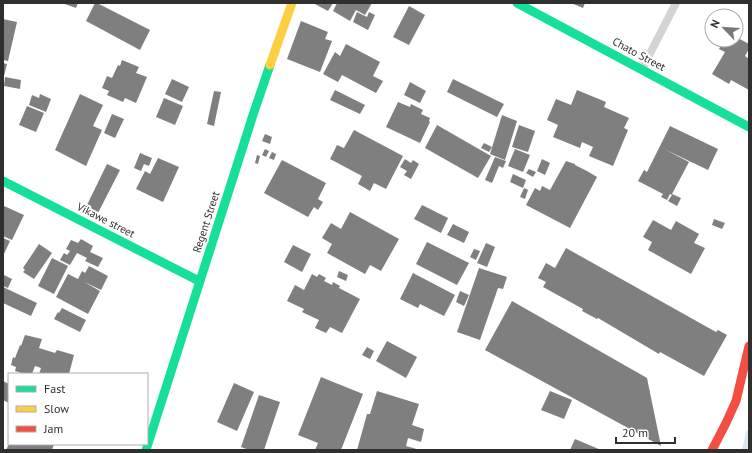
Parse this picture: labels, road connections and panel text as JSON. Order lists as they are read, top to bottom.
{
  "streets": {
    "street": ["Chato Street", "Vikawe street", "Regent Street"]
  },
  "crossings": [
    ["Vikawe street", "Regent Street"]
  ],
  "legend": ["Fast", "Slow", "Jam"],
  "scale_bar": "20 m",
  "north": "top left"
}
